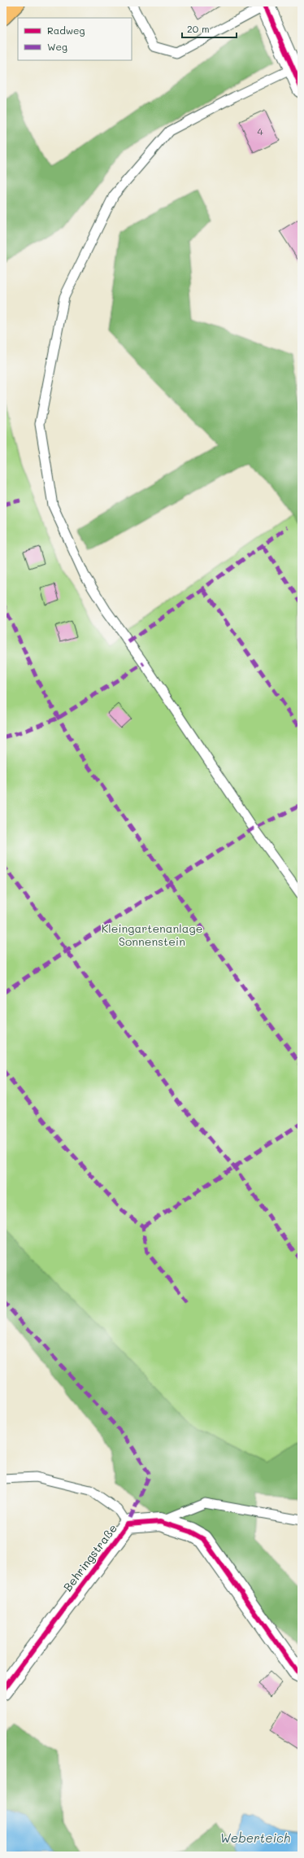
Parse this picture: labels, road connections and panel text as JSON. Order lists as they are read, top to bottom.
{
  "streets": {
    "street": ["Behringstraße"]
  },
  "water": ["Weberteich"],
  "parks": ["Kleingartenanlage Sonnenstein"],
  "house_numbers": ["4"],
  "legend": ["Radweg", "Weg"],
  "scale_bar": "20 m"
}
